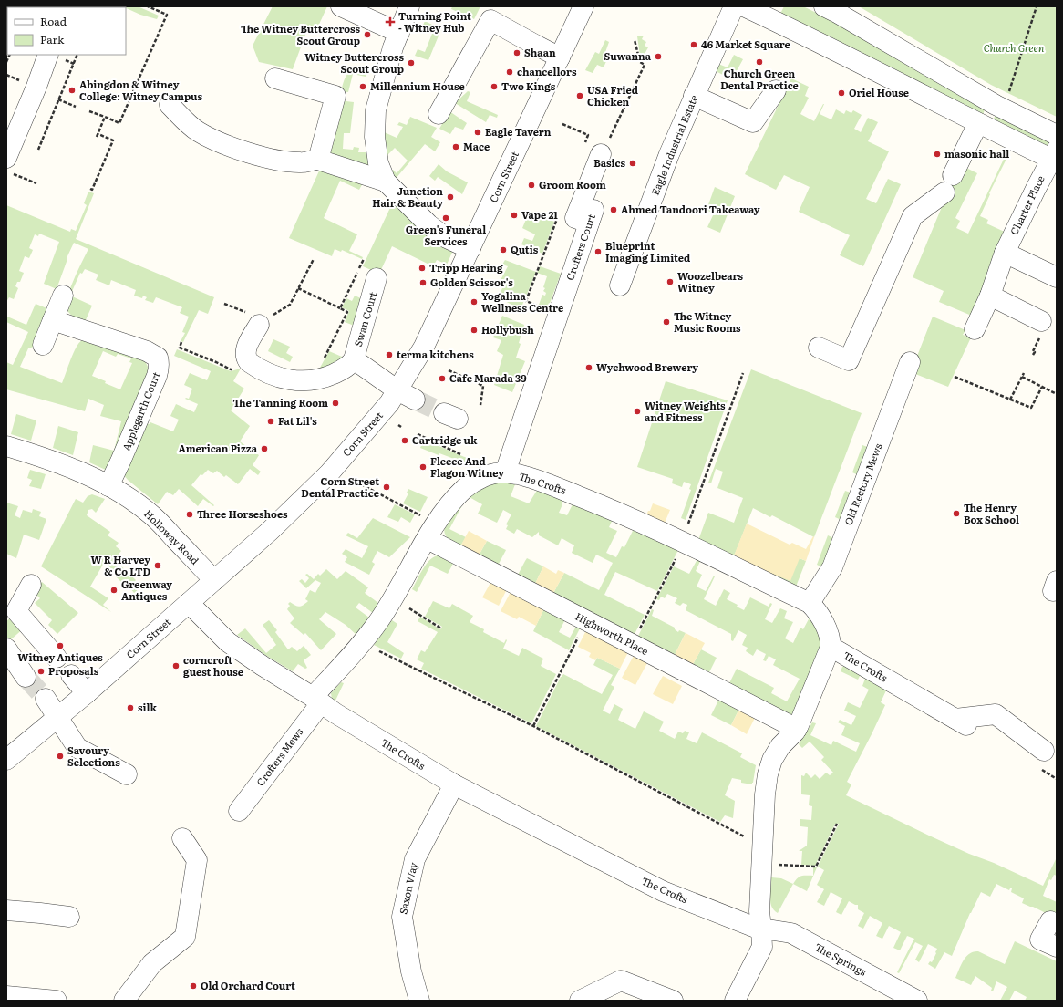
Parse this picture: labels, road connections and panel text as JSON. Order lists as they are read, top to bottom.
{
  "streets": {
    "street": [
      "Eagle Industrial Estate",
      "Corn Street",
      "Charter Place",
      "Crofters Court",
      "Swan Court",
      "Applegarth Court",
      "The Crofts",
      "Old Rectory Mews",
      "Holloway Road",
      "Highworth Place",
      "Crofters Mews",
      "Saxon Way",
      "The Springs"
    ]
  },
  "crossings": [
    ["Corn Street", "Swan Court"],
    ["Corn Street", "The Crofts"],
    ["Corn Street", "Holloway Road"],
    ["Crofters Court", "The Crofts"],
    ["Applegarth Court", "Holloway Road"],
    ["The Crofts", "Old Rectory Mews"],
    ["The Crofts", "Highworth Place"],
    ["The Crofts", "Crofters Mews"],
    ["The Crofts", "Saxon Way"],
    ["The Crofts", "The Springs"]
  ],
  "parks": ["Church Green"],
  "places": {
    "health": ["Turning Point - Witney Hub"],
    "other": [
      "The Witney Buttercross Scout Group",
      "46 Market Square",
      "Shaan",
      "Suwanna",
      "Church Green Dental Practice",
      "Witney Buttercross Scout Group",
      "chancellors",
      "Millennium House",
      "Two Kings",
      "Abingdon & Witney College: Witney Campus",
      "Oriel House",
      "USA Fried Chicken",
      "Eagle Tavern",
      "Mace",
      "masonic hall",
      "Basics",
      "Groom Room",
      "Junction Hair & Beauty",
      "Ahmed Tandoori Takeaway",
      "Vape 21",
      "Green's Funeral Services",
      "Qutis",
      "Blueprint Imaging Limited",
      "Tripp Hearing",
      "Woozelbears Witney",
      "Golden Scissor's",
      "Yogalina Wellness Centre",
      "The Witney Music Rooms",
      "Hollybush",
      "terma kitchens",
      "Wychwood Brewery",
      "Cafe Marada 39",
      "The Tanning Room",
      "Witney Weights and Fitness",
      "Fat Lil's",
      "Cartridge uk",
      "American Pizza",
      "Fleece And Flagon Witney",
      "Corn Street Dental Practice",
      "The Henry Box School",
      "Three Horseshoes",
      "W R Harvey & Co LTD",
      "Greenway Antiques",
      "Witney Antiques",
      "corncroft guest house",
      "Proposals",
      "silk",
      "Savoury Selections",
      "Old Orchard Court"
    ]
  },
  "legend": ["Road", "Park"]
}
